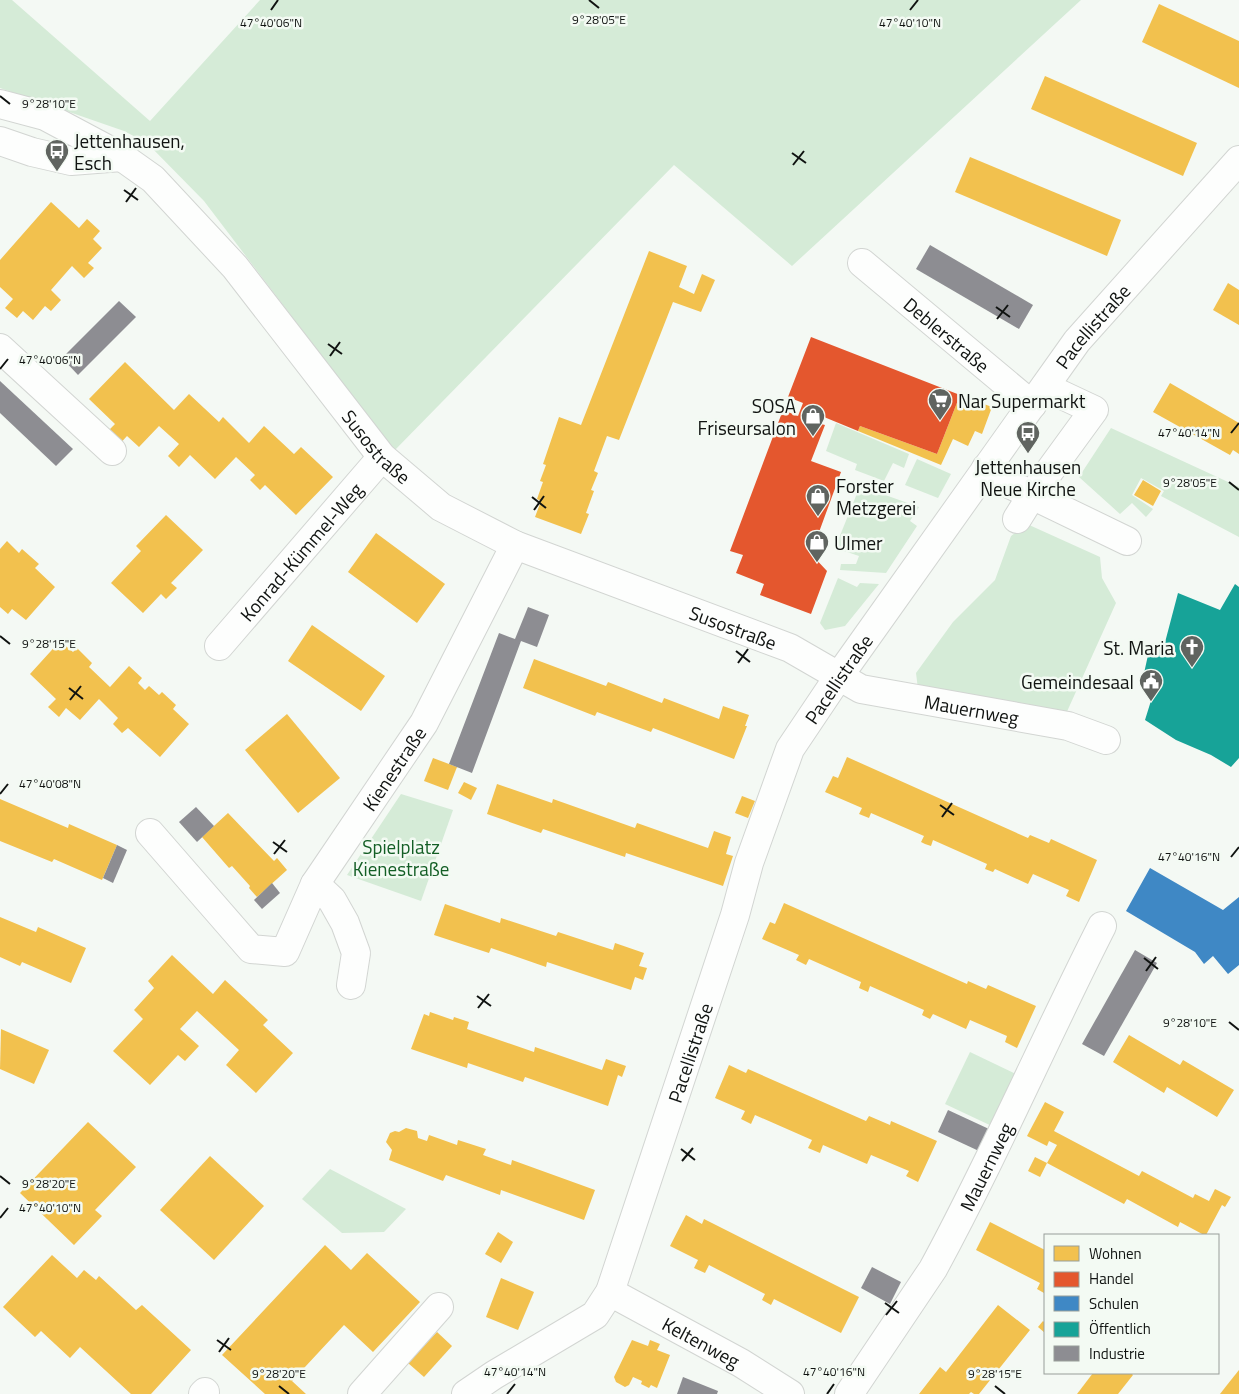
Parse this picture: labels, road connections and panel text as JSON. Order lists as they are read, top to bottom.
{
  "streets": {
    "street": [
      "Pacellistraße",
      "Deblerstraße",
      "Susostraße",
      "Konrad-Kümmel-Weg",
      "Mauernweg",
      "Kienestraße",
      "Keltenweg"
    ]
  },
  "crossings": [
    ["Pacellistraße", "Deblerstraße"],
    ["Pacellistraße", "Susostraße"],
    ["Pacellistraße", "Mauernweg"],
    ["Pacellistraße", "Keltenweg"],
    ["Susostraße", "Konrad-Kümmel-Weg"],
    ["Susostraße", "Mauernweg"],
    ["Susostraße", "Kienestraße"]
  ],
  "parks": ["Spielplatz Kienestraße"],
  "places": {
    "bus stop": ["Jettenhausen, Esch", "Jettenhausen Neue Kirche"],
    "supermarket": ["Nar Supermarkt"],
    "shop": ["SOSA Friseursalon", "Forster Metzgerei", "Ulmer"],
    "church": ["St. Maria"],
    "public building": ["Gemeindesaal"]
  },
  "legend": [
    "Wohnen",
    "Handel",
    "Schulen",
    "Öffentlich",
    "Industrie"
  ],
  "coordinates": [
    "9°28'05\"E",
    "47°40'06\"N",
    "47°40'10\"N",
    "9°28'10\"E",
    "47°40'14\"N",
    "9°28'15\"E",
    "47°40'08\"N",
    "47°40'16\"N",
    "9°28'20\"E"
  ]
}
